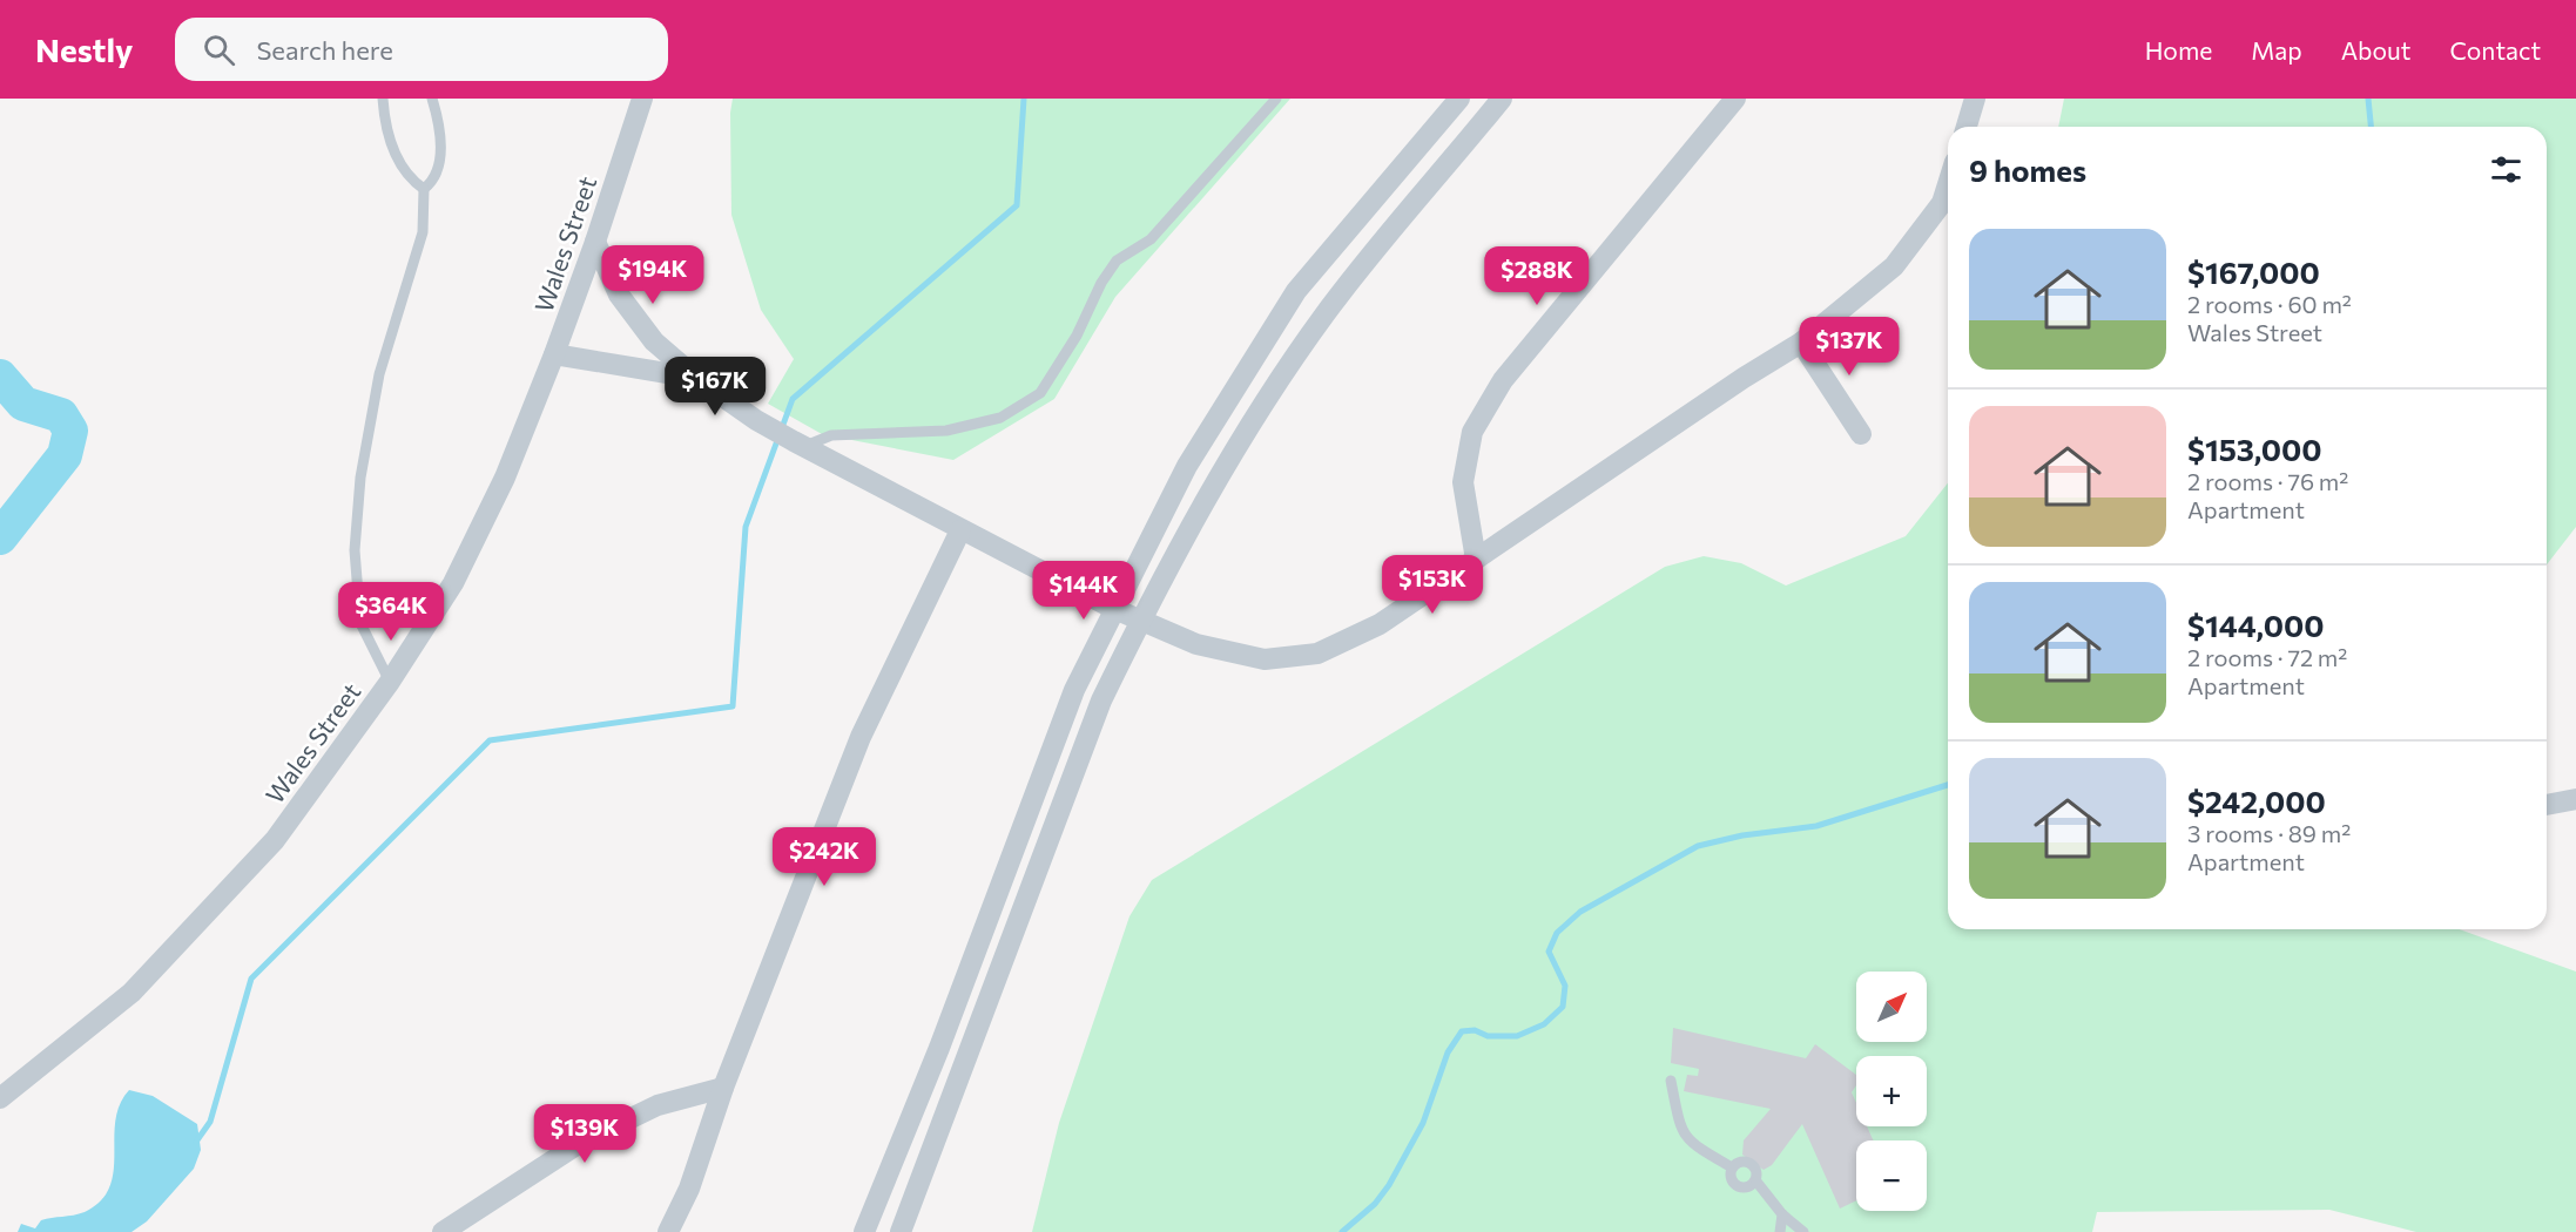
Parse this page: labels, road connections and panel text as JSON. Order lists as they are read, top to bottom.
{
  "streets": {
    "street": ["Wales Street"]
  },
  "north": "top right",
  "page": {
    "header": "Nestly",
    "search": "Search here",
    "nav": [
      "Home",
      "Map",
      "About",
      "Contact"
    ],
    "heading": "9 homes",
    "list": [
      {
        "name": "$167,000",
        "note": "2 rooms · 60 m² · Wales Street"
      },
      {
        "name": "$153,000",
        "note": "2 rooms · 76 m² · Apartment"
      },
      {
        "name": "$144,000",
        "note": "2 rooms · 72 m² · Apartment"
      },
      {
        "name": "$242,000",
        "note": "3 rooms · 89 m² · Apartment"
      }
    ],
    "price": [
      "$194K",
      "$288K",
      "$137K",
      "$167K",
      "$153K",
      "$144K",
      "$364K",
      "$242K",
      "$139K"
    ],
    "map_buttons": ["+", "−"]
  }
}
